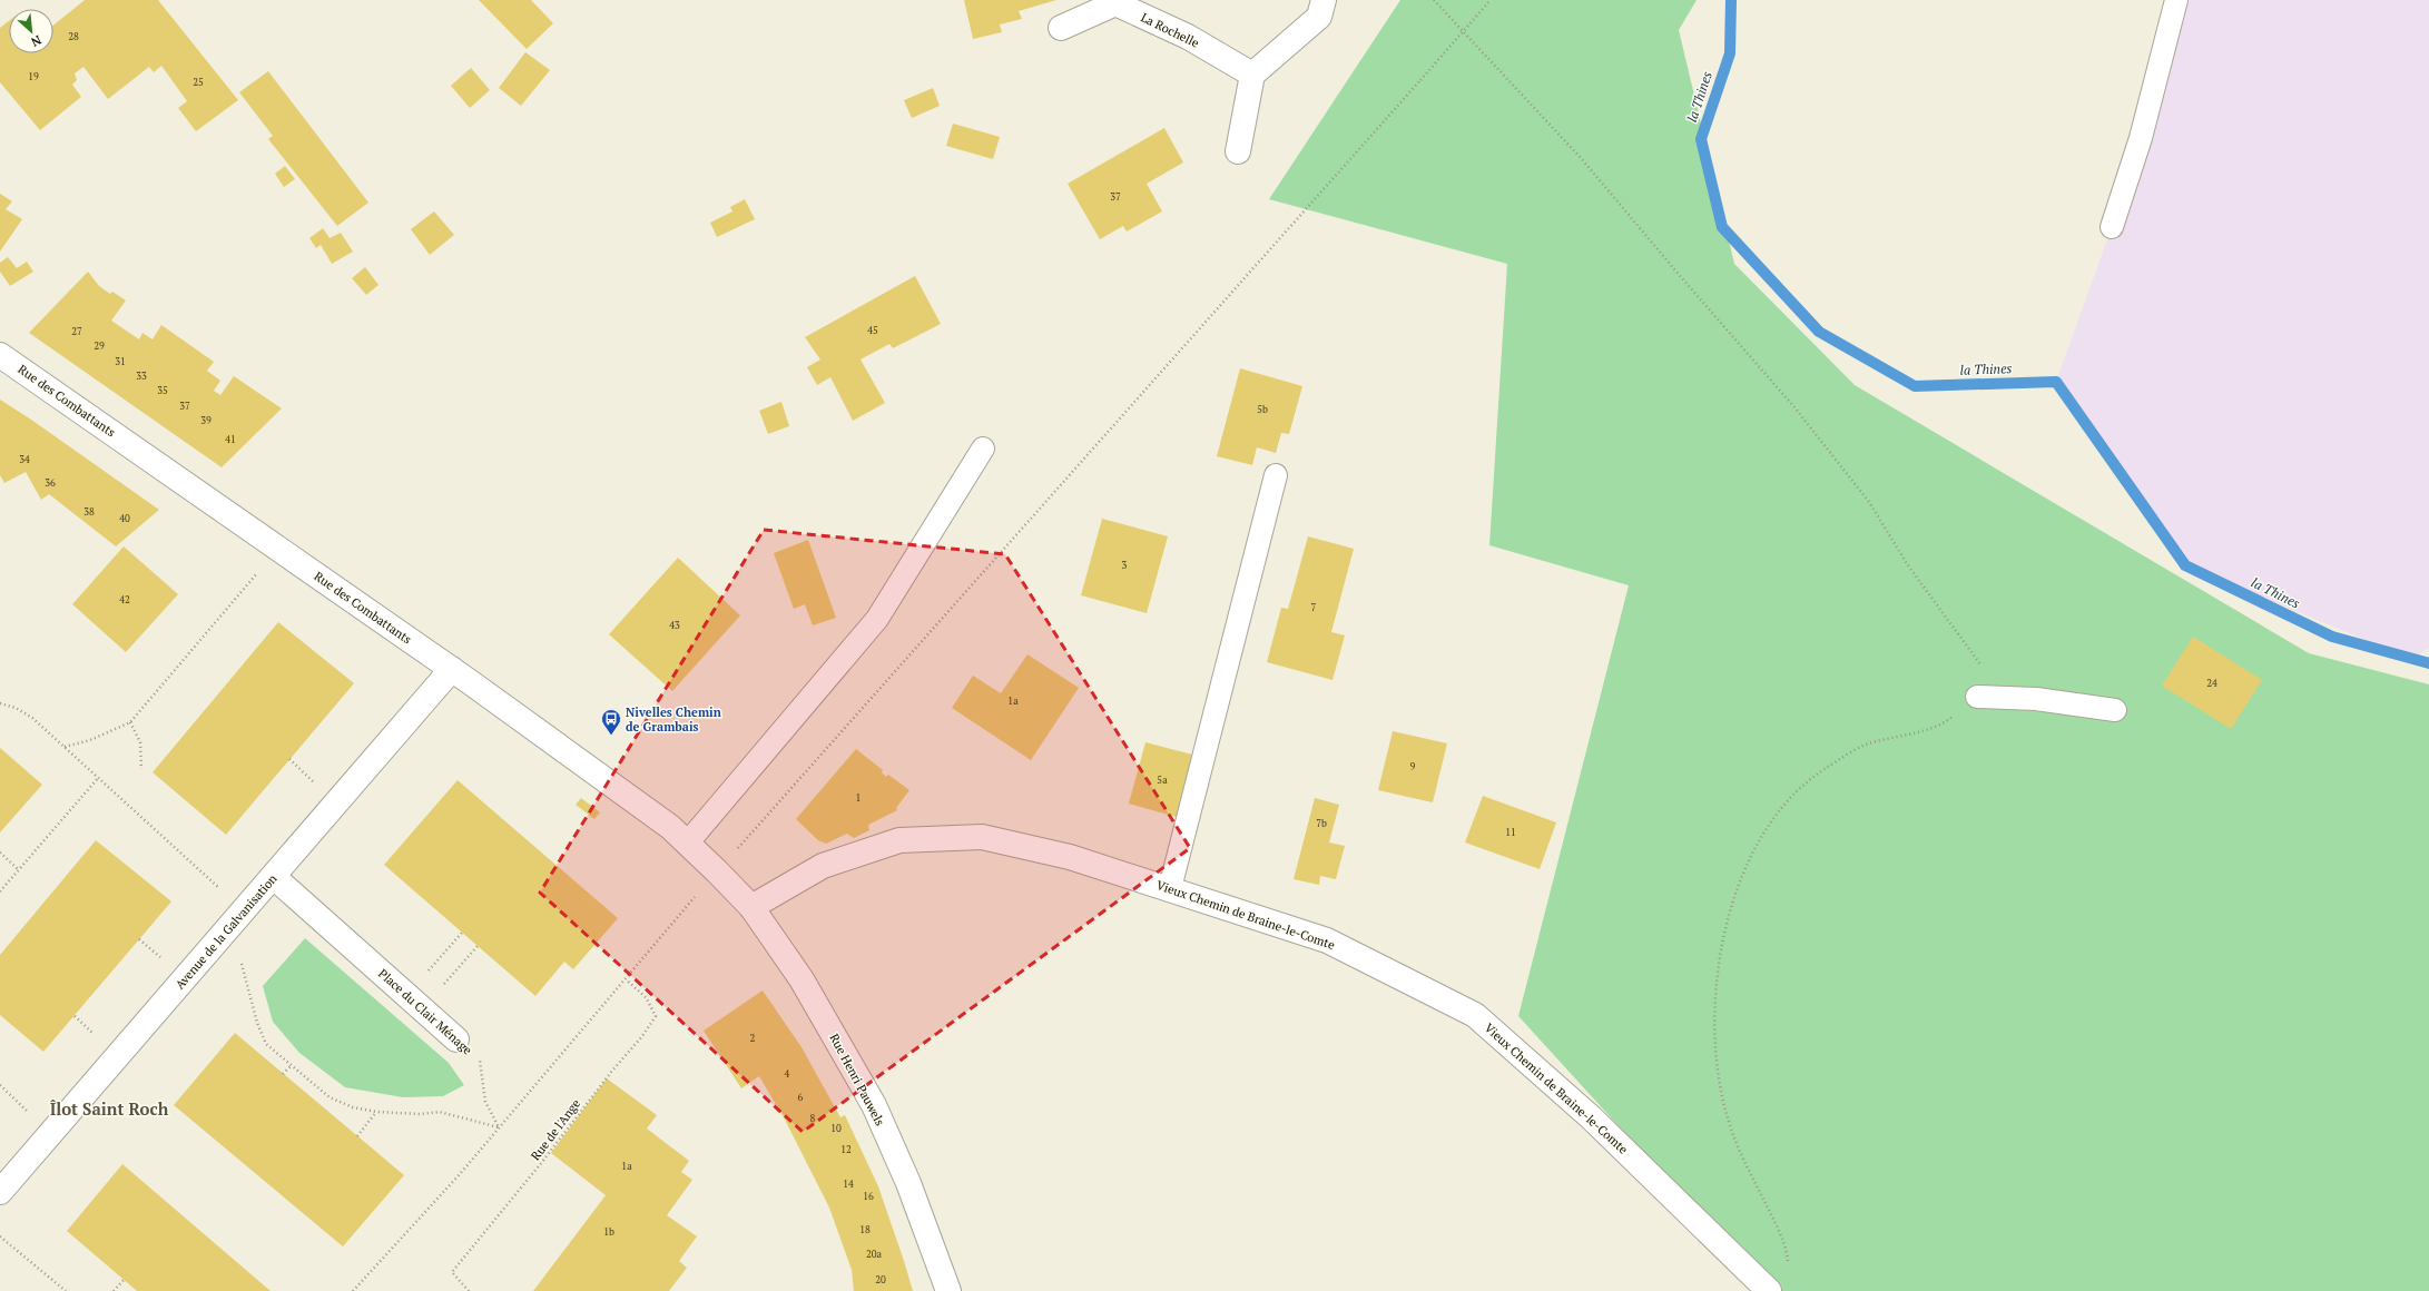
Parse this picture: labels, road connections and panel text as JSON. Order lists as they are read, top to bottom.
{
  "streets": {
    "street": [
      "La Rochelle",
      "Rue des Combattants",
      "Vieux Chemin de Braine-le-Comte",
      "Avenue de la Galvanisation",
      "Place du Clair Ménage",
      "Rue Henri Pauwels"
    ],
    "path": ["Rue de l'Ange"]
  },
  "crossings": [
    ["Rue des Combattants", "Avenue de la Galvanisation"],
    ["Rue des Combattants", "Rue Henri Pauwels"],
    ["Vieux Chemin de Braine-le-Comte", "Rue Henri Pauwels"],
    ["Avenue de la Galvanisation", "Place du Clair Ménage"]
  ],
  "districts": ["Îlot Saint Roch"],
  "water": ["la Thines"],
  "places": {
    "bus stop": ["Nivelles Chemin de Grambais"]
  },
  "house_numbers": [
    "28",
    "19",
    "25",
    "37",
    "45",
    "27",
    "29",
    "31",
    "33",
    "35",
    "37",
    "5b",
    "39",
    "41",
    "34",
    "36",
    "38",
    "40",
    "3",
    "42",
    "7",
    "43",
    "24",
    "1a",
    "9",
    "5a",
    "1",
    "7b",
    "11",
    "2",
    "4",
    "6",
    "8",
    "10",
    "12",
    "1a",
    "14",
    "16",
    "18",
    "1b",
    "20a",
    "20"
  ],
  "north": "bottom right"
}
